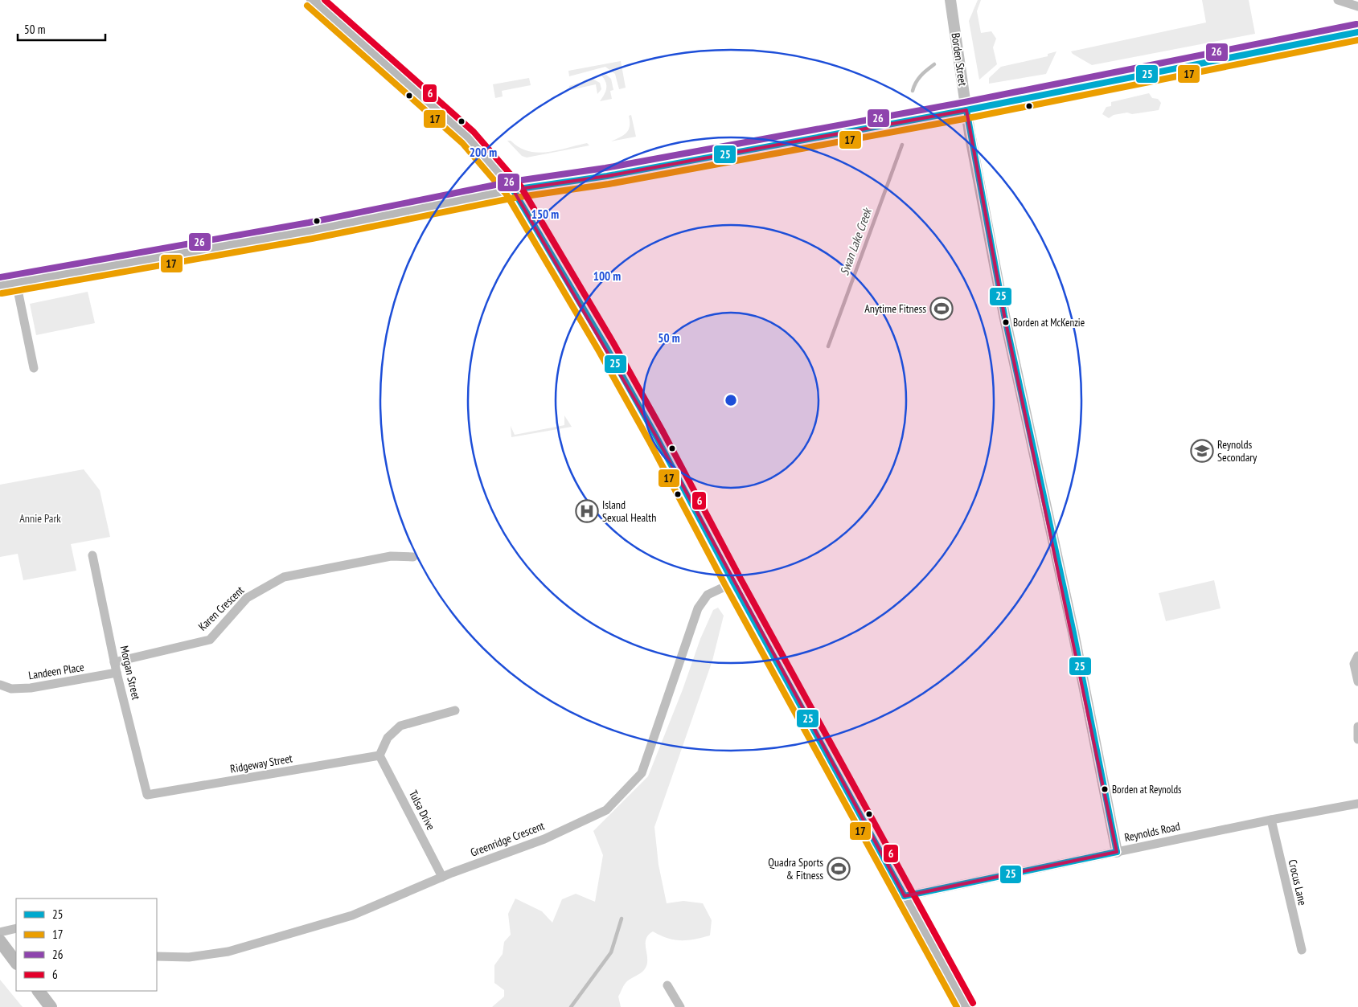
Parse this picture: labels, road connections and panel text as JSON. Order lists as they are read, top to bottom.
{
  "streets": {
    "street": [
      "Borden Street",
      "Karen Crescent",
      "Landeen Place",
      "Morgan Street",
      "Ridgeway Street",
      "Tulsa Drive",
      "Reynolds Road",
      "Greenridge Crescent",
      "Crocus Lane"
    ]
  },
  "crossings": [
    ["Borden Street", "Reynolds Road"],
    ["Karen Crescent", "Morgan Street"],
    ["Landeen Place", "Morgan Street"],
    ["Morgan Street", "Ridgeway Street"],
    ["Ridgeway Street", "Tulsa Drive"],
    ["Tulsa Drive", "Greenridge Crescent"],
    ["Reynolds Road", "Crocus Lane"]
  ],
  "water": ["Swan Lake Creek"],
  "parks": ["Annie Park"],
  "places": {
    "sports": ["Anytime Fitness", "Quadra Sports & Fitness"],
    "other": ["Borden at McKenzie", "Borden at Reynolds"],
    "school or university": ["Reynolds Secondary"],
    "hospital": ["Island Sexual Health"]
  },
  "lines": [
    "transit line 6",
    "transit line 17",
    "transit line 26",
    "transit line 25"
  ],
  "legend": [
    "25",
    "17",
    "26",
    "6"
  ],
  "scale_bar": "50 m",
  "rings": [
    "200 m",
    "150 m",
    "100 m",
    "50 m"
  ]
}
